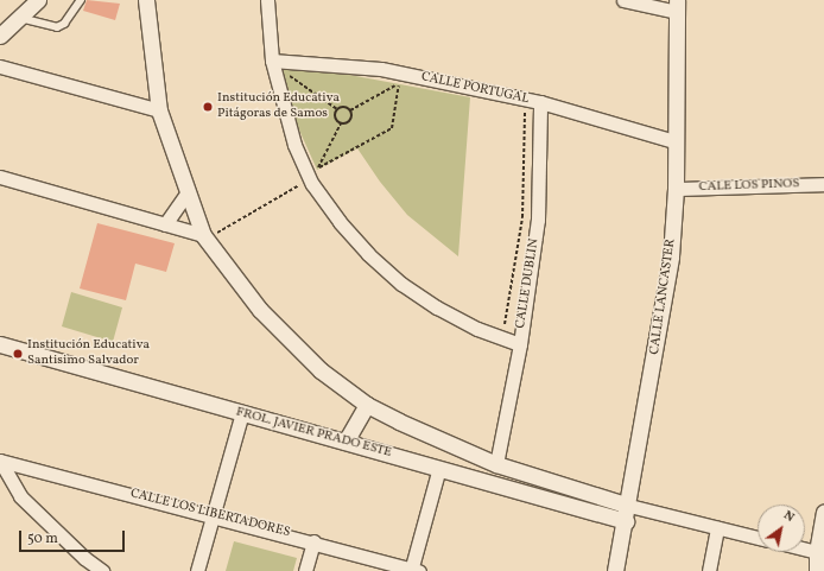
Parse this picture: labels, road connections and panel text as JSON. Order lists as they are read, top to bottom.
{
  "streets": {
    "street": [
      "CALLE PORTUGAL",
      "CALE LOS PINOS",
      "CALLE DUBLIN",
      "CALLE LANCASTER",
      "FROL. JAVIER PRADO ESTE",
      "CALLE LOS LIBERTADORES"
    ]
  },
  "crossings": [
    ["CALLE PORTUGAL", "CALLE DUBLIN"],
    ["CALLE PORTUGAL", "CALLE LANCASTER"],
    ["CALE LOS PINOS", "CALLE LANCASTER"],
    ["CALLE LANCASTER", "FROL. JAVIER PRADO ESTE"]
  ],
  "places": ["Institución Educativa Pitágoras de Samos", "Institución Educativa Santisimo Salvador"],
  "scale_bar": "50 m",
  "north": "top right"
}
